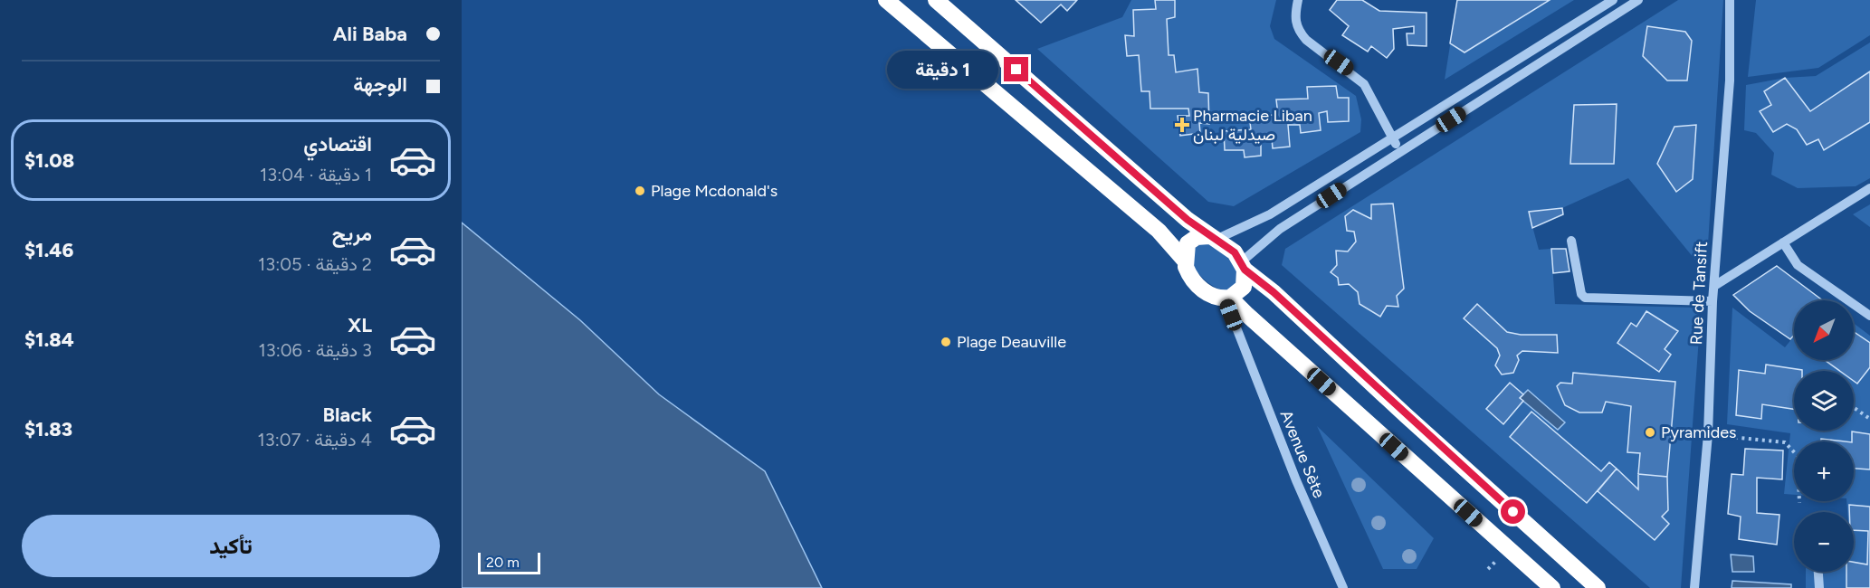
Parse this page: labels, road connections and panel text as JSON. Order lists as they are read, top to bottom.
{
  "streets": {
    "street": ["Rue de Tansift", "Avenue Sète"]
  },
  "places": {
    "health": ["Pharmacie Liban صيدلية لبنان"],
    "other": ["Plage Mcdonald's", "Plage Deauville", "Pyramides"]
  },
  "scale_bar": "20 m",
  "north": "bottom left",
  "page": {
    "banner": ["Ali Baba", "الوجهة"],
    "bubble": "1 دقيقة",
    "list": [
      {
        "name": "اقتصادي",
        "note": "1 دقيقة · 13:04",
        "value": "$1.08"
      },
      {
        "name": "مريح",
        "note": "2 دقيقة · 13:05",
        "value": "$1.46"
      },
      {
        "name": "XL",
        "note": "3 دقيقة · 13:06",
        "value": "$1.84"
      },
      {
        "name": "Black",
        "note": "4 دقيقة · 13:07",
        "value": "$1.83"
      }
    ],
    "map_buttons": ["+", "−"],
    "buttons": "تأكيد",
    "scale": "20 m"
  }
}
